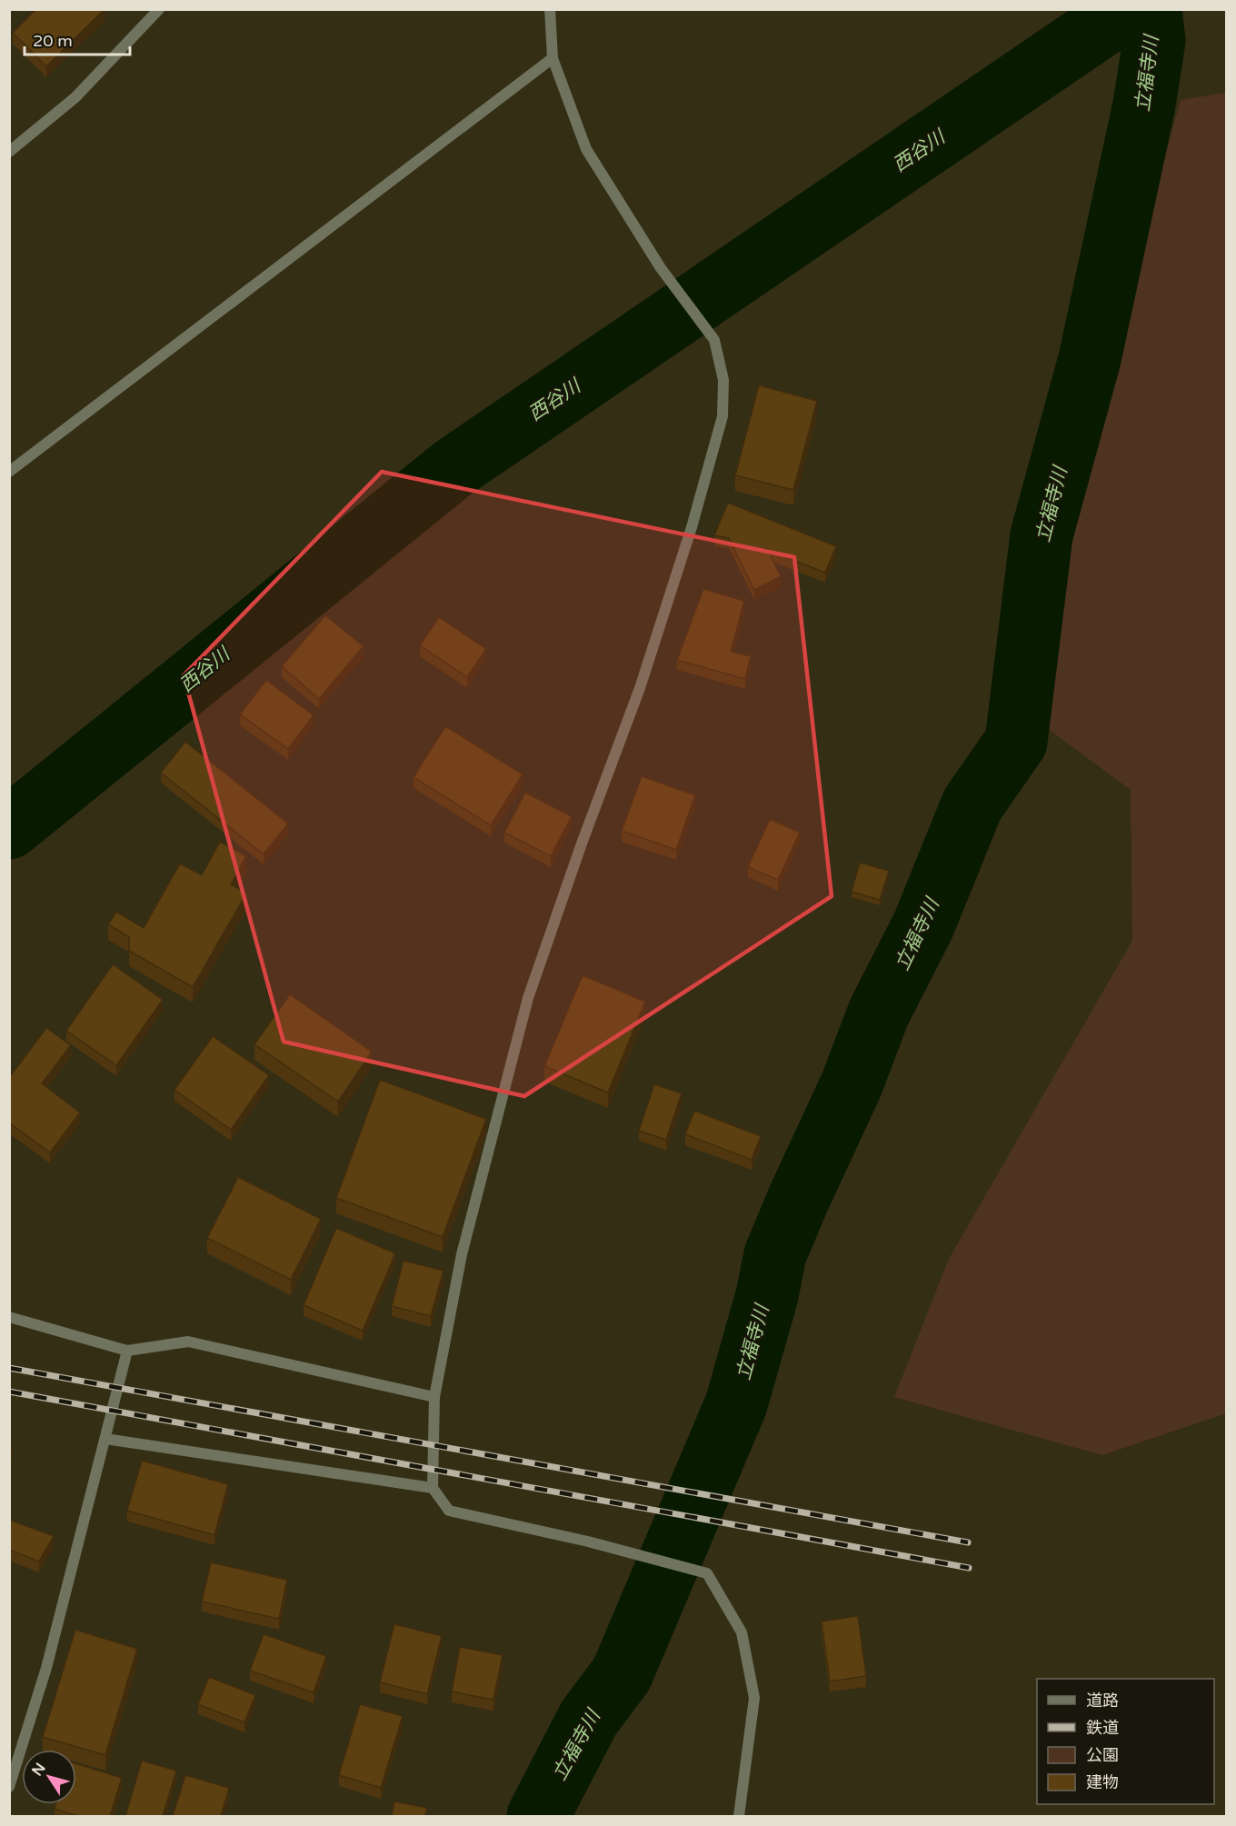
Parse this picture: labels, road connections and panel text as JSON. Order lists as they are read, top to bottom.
{
  "water": ["立福寺川", "西谷川"],
  "legend": [
    "道路",
    "鉄道",
    "公園",
    "建物"
  ],
  "scale_bar": "20 m",
  "north": "top left"
}
